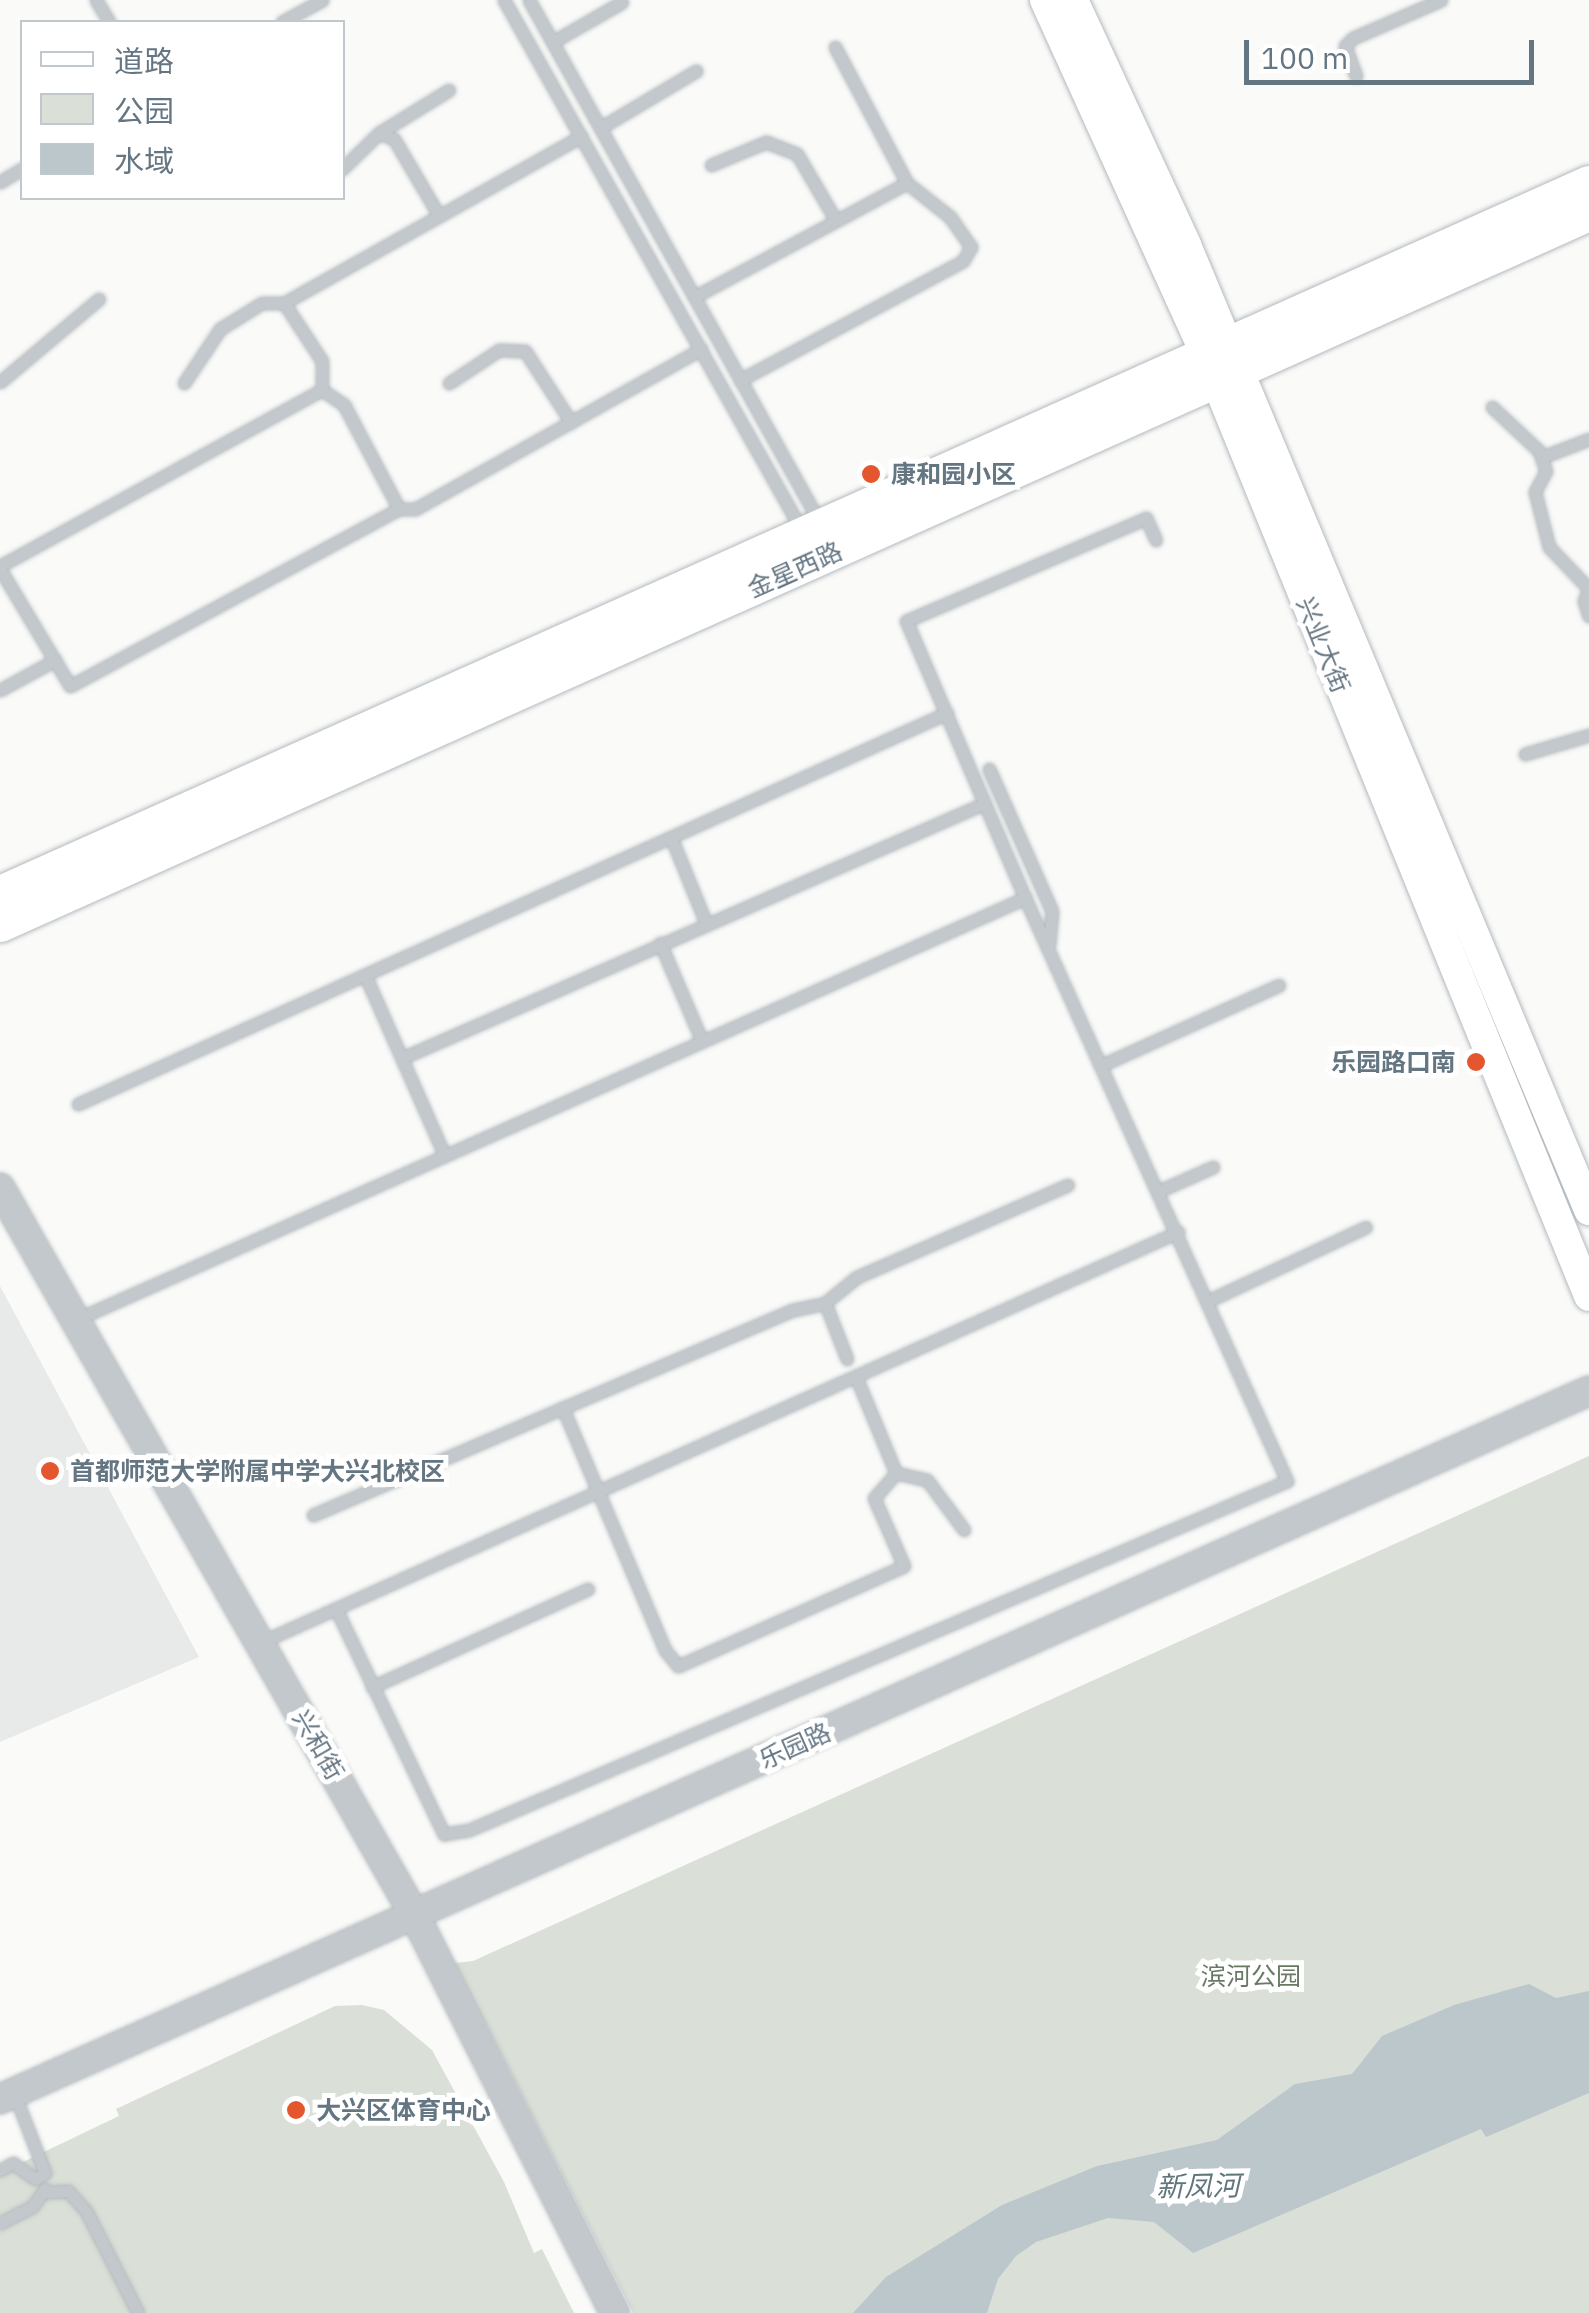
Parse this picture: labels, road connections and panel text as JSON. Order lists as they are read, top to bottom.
{
  "streets": {
    "main road": ["金星西路", "兴业大街"],
    "street": ["兴和街", "乐园路"]
  },
  "crossings": [
    ["金星西路", "兴业大街"],
    ["兴和街", "乐园路"]
  ],
  "water": ["新凤河"],
  "parks": ["滨河公园"],
  "places": [
    "康和园小区",
    "乐园路口南",
    "首都师范大学附属中学大兴北校区",
    "大兴区体育中心"
  ],
  "legend": ["道路", "公园", "水域"],
  "scale_bar": "100 m"
}
